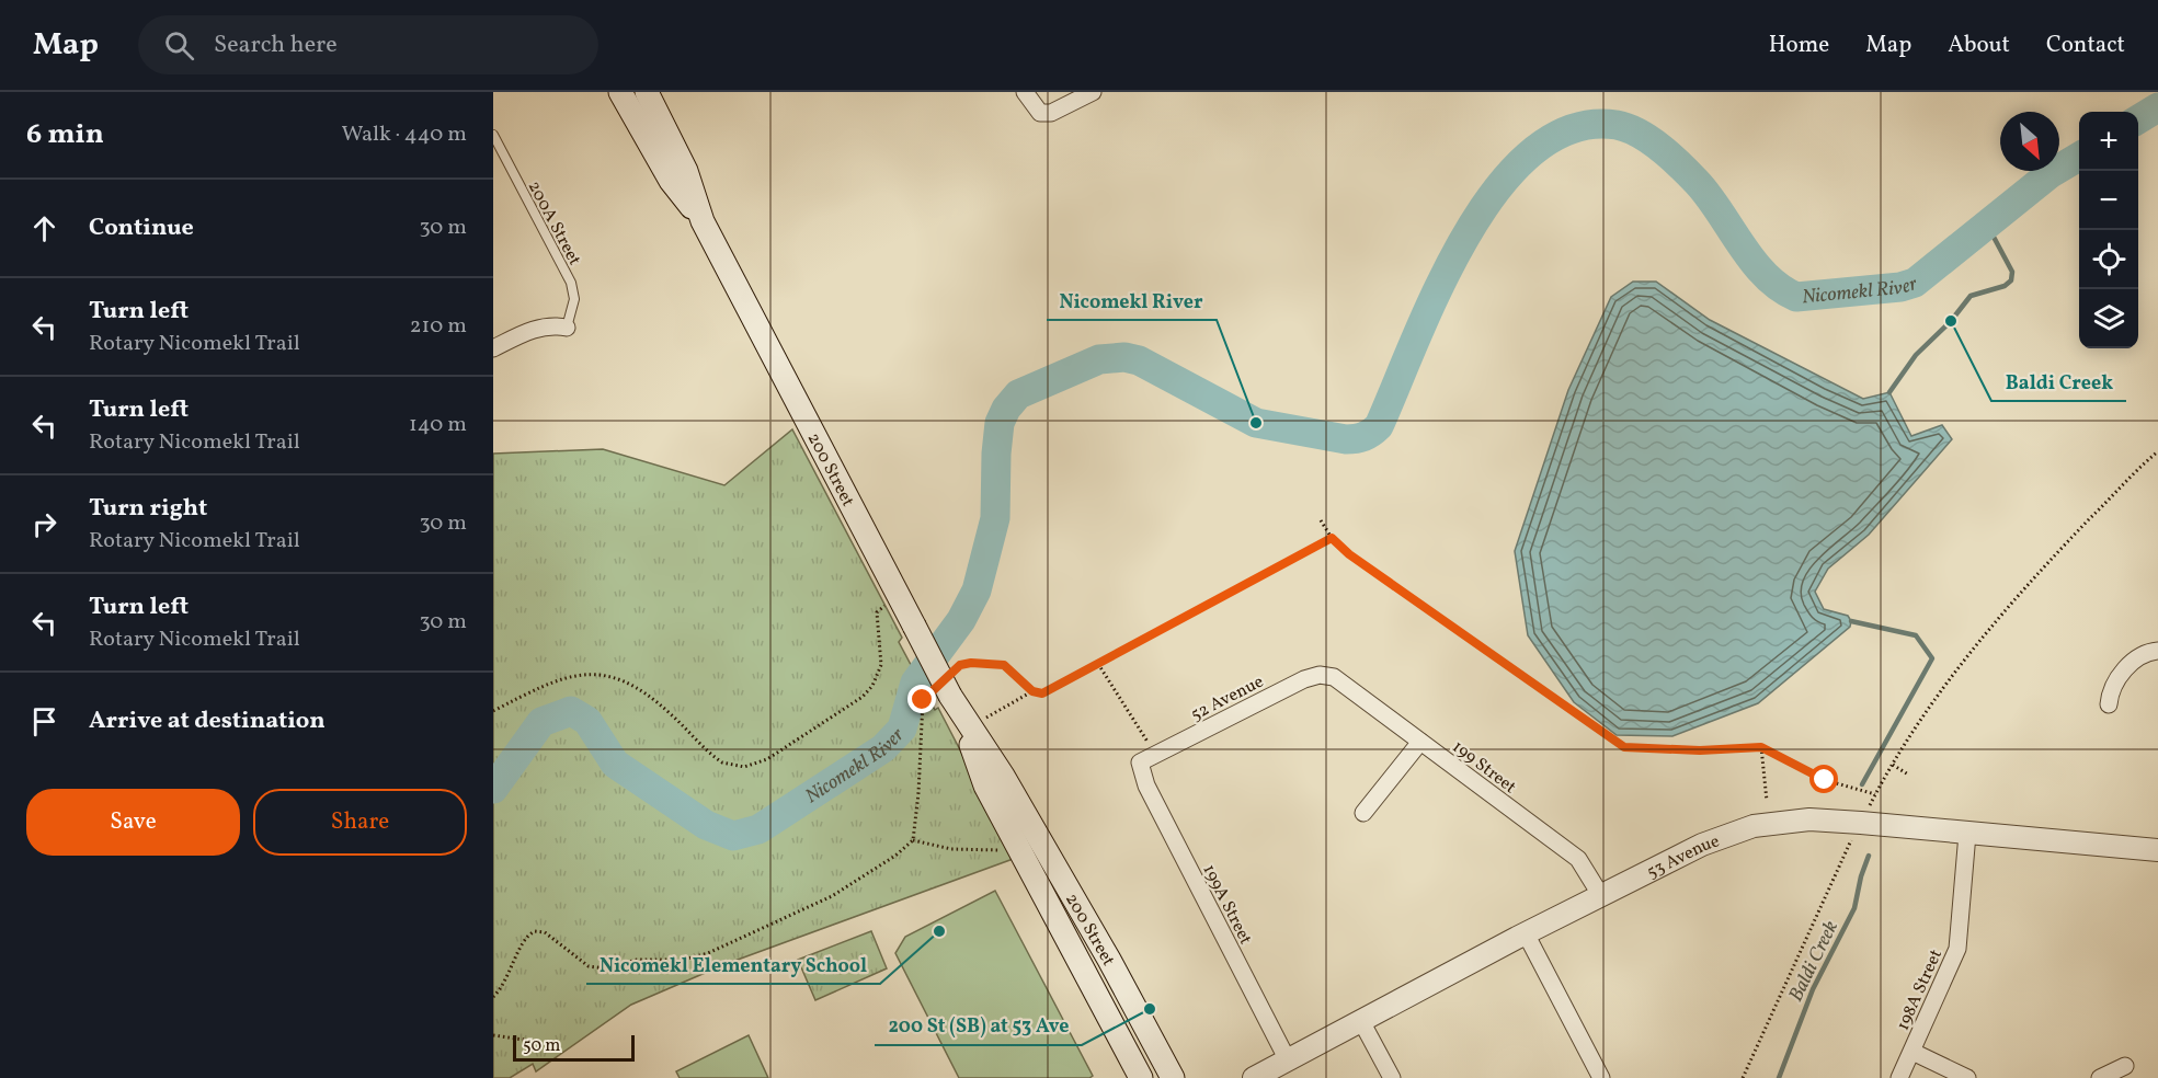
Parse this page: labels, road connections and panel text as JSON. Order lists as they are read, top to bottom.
{
  "streets": {
    "main road": ["200 Street"],
    "street": [
      "52 Avenue",
      "199 Street",
      "53 Avenue",
      "199A Street",
      "198A Street"
    ],
    "lane": ["200A Street"]
  },
  "crossings": [
    ["52 Avenue", "199 Street"],
    ["52 Avenue", "199A Street"],
    ["199 Street", "53 Avenue"],
    ["53 Avenue", "199A Street"],
    ["53 Avenue", "198A Street"]
  ],
  "water": ["Nicomekl River", "Baldi Creek"],
  "places": [
    "Baldi Creek",
    "Nicomekl River",
    "Nicomekl Elementary School",
    "200 St (SB) at 53 Ave"
  ],
  "scale_bar": "50 m",
  "north": "bottom right",
  "page": {
    "header": "Map",
    "search": "Search here",
    "nav": [
      "Home",
      "Map",
      "About",
      "Contact"
    ],
    "heading": ["6 min", "Walk · 440 m"],
    "map_buttons": ["+", "−"],
    "list": [
      ["Continue", "30 m"],
      ["Turn left", "Rotary Nicomekl Trail", "210 m"],
      ["Turn left", "Rotary Nicomekl Trail", "140 m"],
      ["Turn right", "Rotary Nicomekl Trail", "30 m"],
      ["Turn left", "Rotary Nicomekl Trail", "30 m"],
      "Arrive at destination"
    ],
    "buttons": ["Save", "Share"],
    "scale": "50 m"
  }
}
